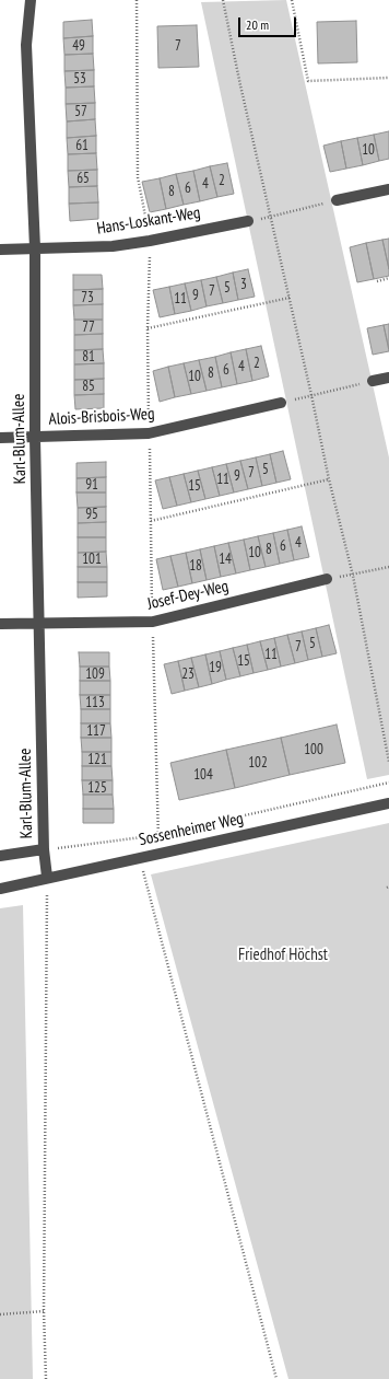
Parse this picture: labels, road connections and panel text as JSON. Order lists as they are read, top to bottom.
{
  "streets": {
    "street": [
      "Hans-Loskant-Weg",
      "Alois-Brisbois-Weg",
      "Karl-Blum-Allee",
      "Josef-Dey-Weg",
      "Sossenheimer Weg"
    ]
  },
  "crossings": [
    ["Hans-Loskant-Weg", "Karl-Blum-Allee"],
    ["Alois-Brisbois-Weg", "Karl-Blum-Allee"],
    ["Karl-Blum-Allee", "Josef-Dey-Weg"],
    ["Karl-Blum-Allee", "Sossenheimer Weg"]
  ],
  "parks": ["Friedhof Höchst"],
  "house_numbers": [
    "49",
    "7",
    "53",
    "57",
    "61",
    "10",
    "65",
    "2",
    "4",
    "6",
    "8",
    "3",
    "5",
    "7",
    "9",
    "73",
    "11",
    "77",
    "81",
    "2",
    "4",
    "6",
    "8",
    "10",
    "85",
    "5",
    "7",
    "9",
    "11",
    "91",
    "15",
    "95",
    "4",
    "6",
    "8",
    "10",
    "101",
    "14",
    "18",
    "5",
    "7",
    "11",
    "15",
    "19",
    "109",
    "23",
    "113",
    "117",
    "100",
    "121",
    "102",
    "104",
    "125"
  ],
  "scale_bar": "20 m"
}
